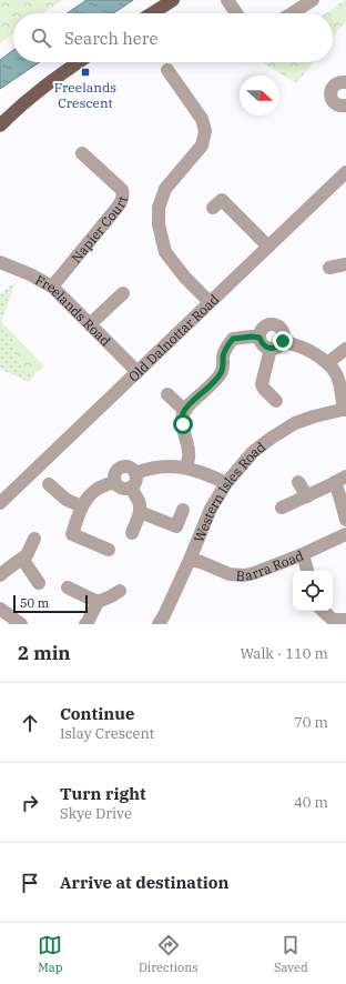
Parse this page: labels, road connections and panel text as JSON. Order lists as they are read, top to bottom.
{
  "streets": {
    "street": [
      "Napier Court",
      "Freelands Road",
      "Old Dalnottar Road",
      "Western Isles Road",
      "Barra Road"
    ]
  },
  "crossings": [
    ["Napier Court", "Freelands Road"],
    ["Freelands Road", "Old Dalnottar Road"],
    ["Western Isles Road", "Barra Road"]
  ],
  "places": {
    "transit": ["Freelands Crescent"]
  },
  "scale_bar": "50 m",
  "north": "right",
  "page": {
    "search": "Search here",
    "scale": "50 m",
    "heading": ["2 min", "Walk · 110 m"],
    "list": [
      ["Continue", "Islay Crescent", "70 m"],
      ["Turn right", "Skye Drive", "40 m"],
      "Arrive at destination"
    ],
    "nav": ["Map", "Directions", "Saved"]
  }
}
